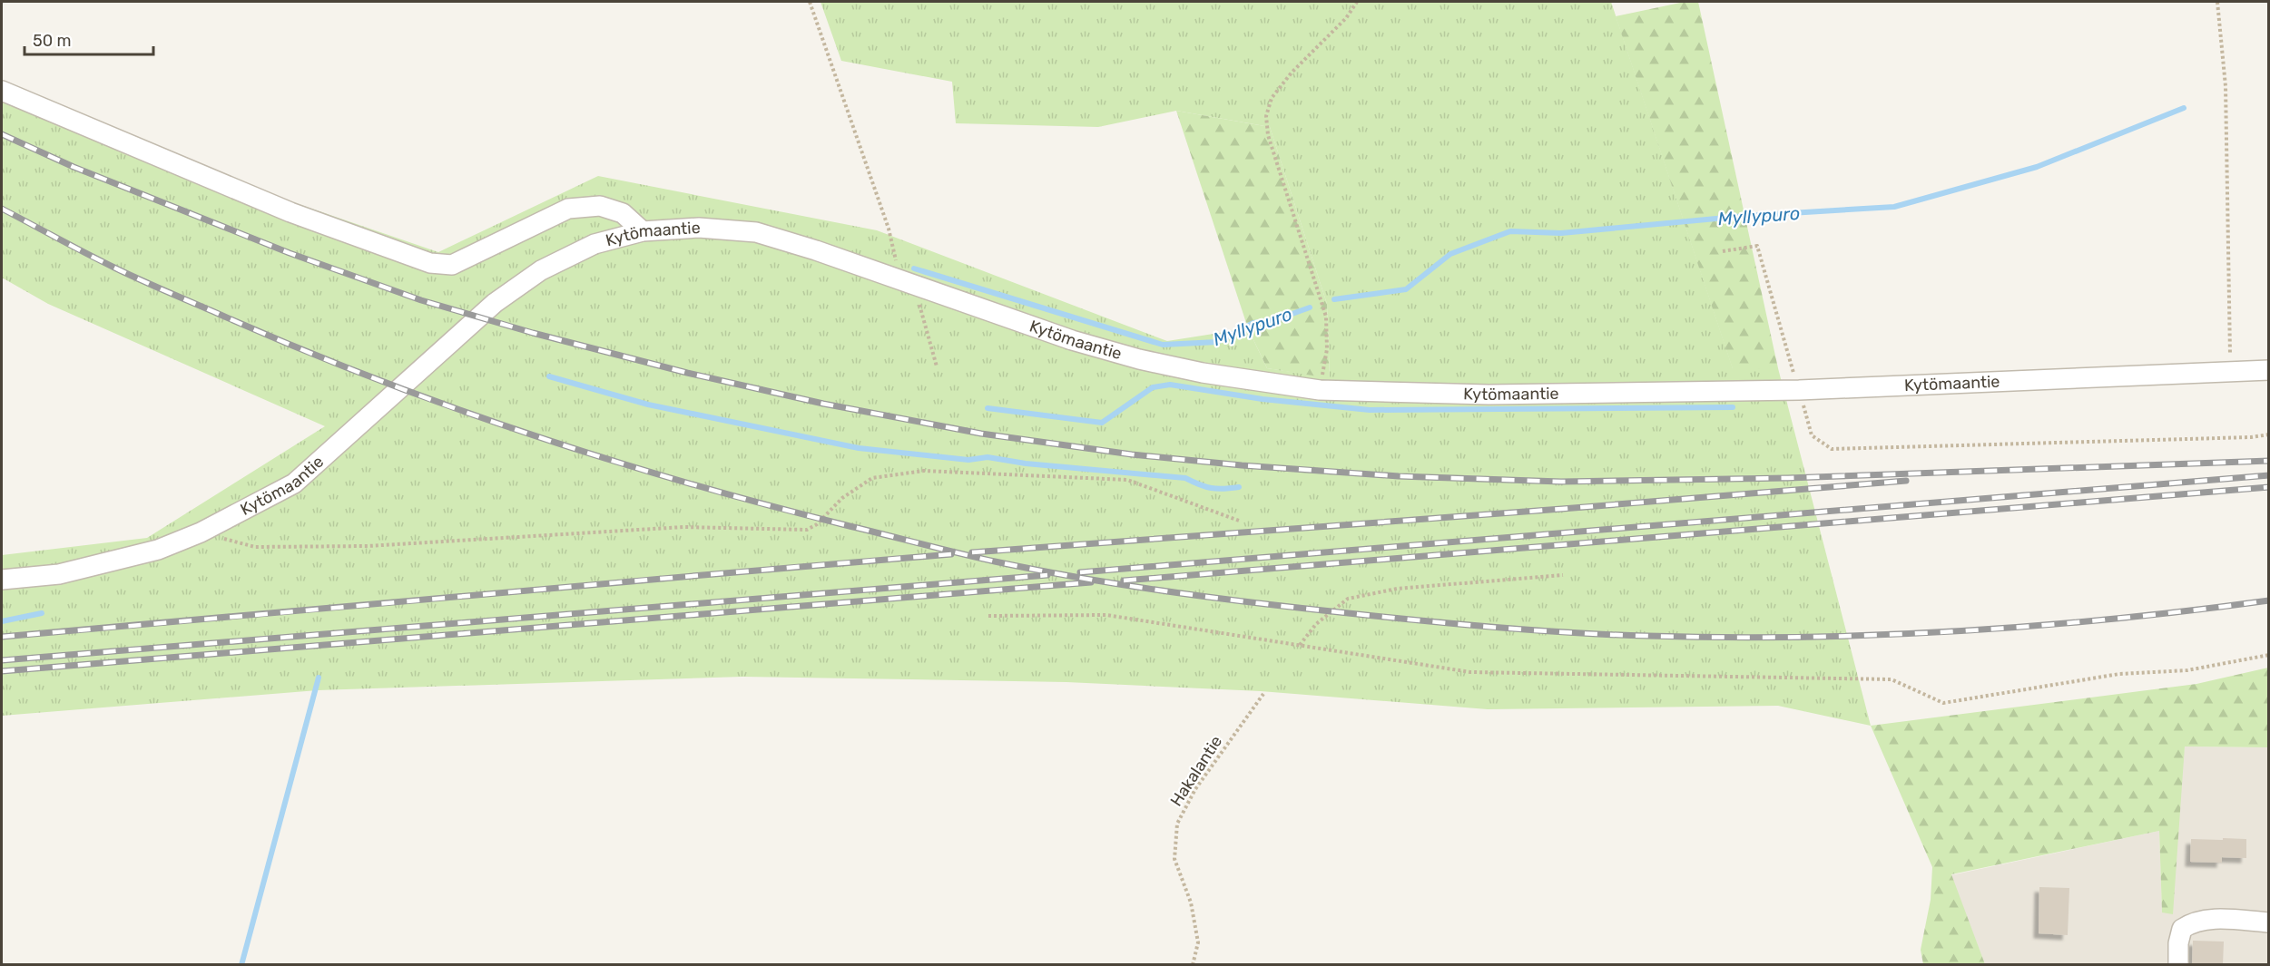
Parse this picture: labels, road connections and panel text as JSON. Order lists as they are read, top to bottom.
{
  "streets": {
    "street": ["Kytömaantie"],
    "path": ["Hakalantie"]
  },
  "water": ["Myllypuro"],
  "scale_bar": "50 m"
}
